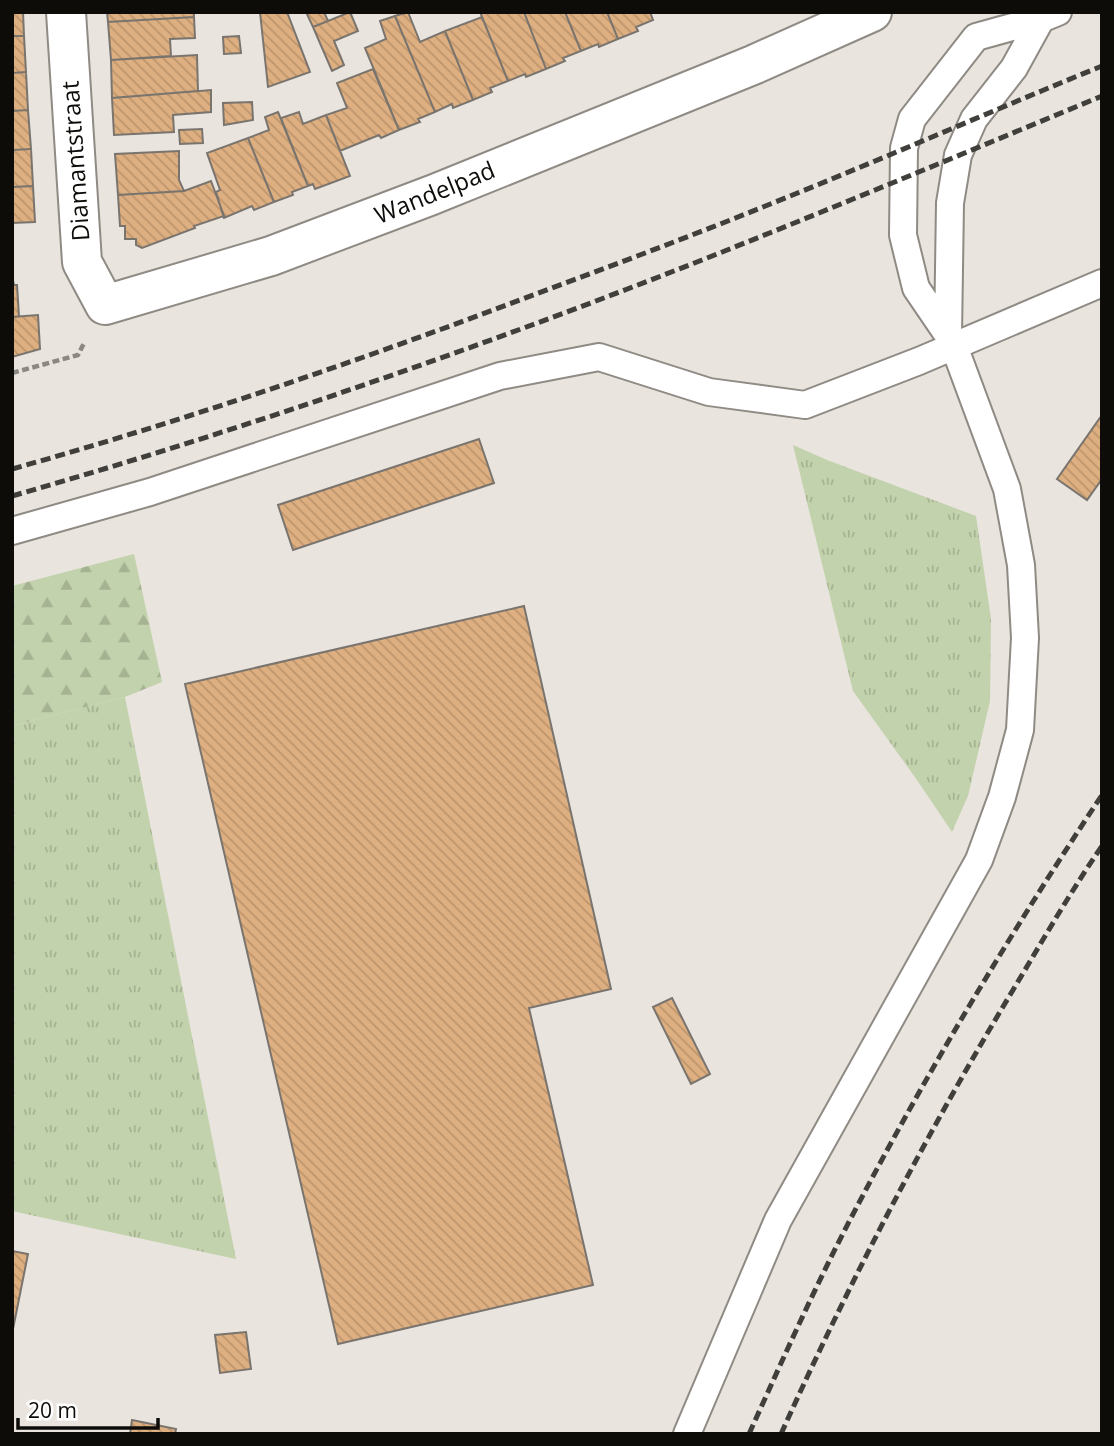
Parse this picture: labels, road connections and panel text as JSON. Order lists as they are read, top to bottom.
{
  "streets": {
    "street": ["Diamantstraat", "Wandelpad"]
  },
  "crossings": [
    ["Diamantstraat", "Wandelpad"]
  ],
  "scale_bar": "20 m"
}
